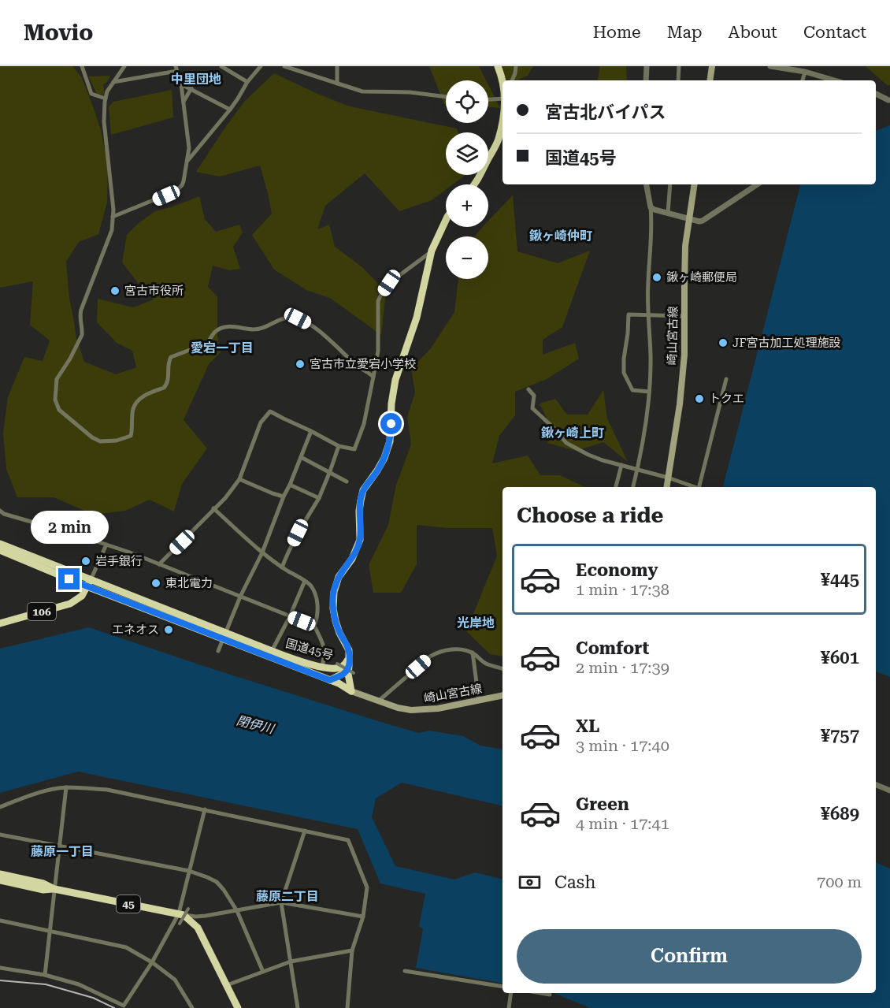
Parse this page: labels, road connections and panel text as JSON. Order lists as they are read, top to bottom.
{
  "streets": {
    "highway": ["106", "国道45号", "45"],
    "main road": ["崎山宮古線"]
  },
  "crossings": [
    ["106", "国道45号"]
  ],
  "districts": [
    "中里団地",
    "鍬ヶ崎仲町",
    "愛宕一丁目",
    "鍬ヶ崎上町",
    "光岸地",
    "藤原一丁目",
    "藤原二丁目"
  ],
  "water": ["閉伊川"],
  "places": [
    "鍬ヶ崎郵便局",
    "宮古市役所",
    "JF宮古加工処理施設",
    "宮古市立愛宕小学校",
    "トクエ",
    "岩手銀行",
    "東北電力",
    "エネオス"
  ],
  "page": {
    "header": "Movio",
    "nav": [
      "Home",
      "Map",
      "About",
      "Contact"
    ],
    "map_buttons": ["+", "−"],
    "banner": ["宮古北バイパス", "国道45号"],
    "heading": "Choose a ride",
    "bubble": "2 min",
    "list": [
      {
        "name": "Economy",
        "note": "1 min · 17:38",
        "value": "¥445"
      },
      {
        "name": "Comfort",
        "note": "2 min · 17:39",
        "value": "¥601"
      },
      {
        "name": "XL",
        "note": "3 min · 17:40",
        "value": "¥757"
      },
      {
        "name": "Green",
        "note": "4 min · 17:41",
        "value": "¥689"
      }
    ],
    "pay": ["Cash", "700 m"],
    "buttons": "Confirm"
  }
}
